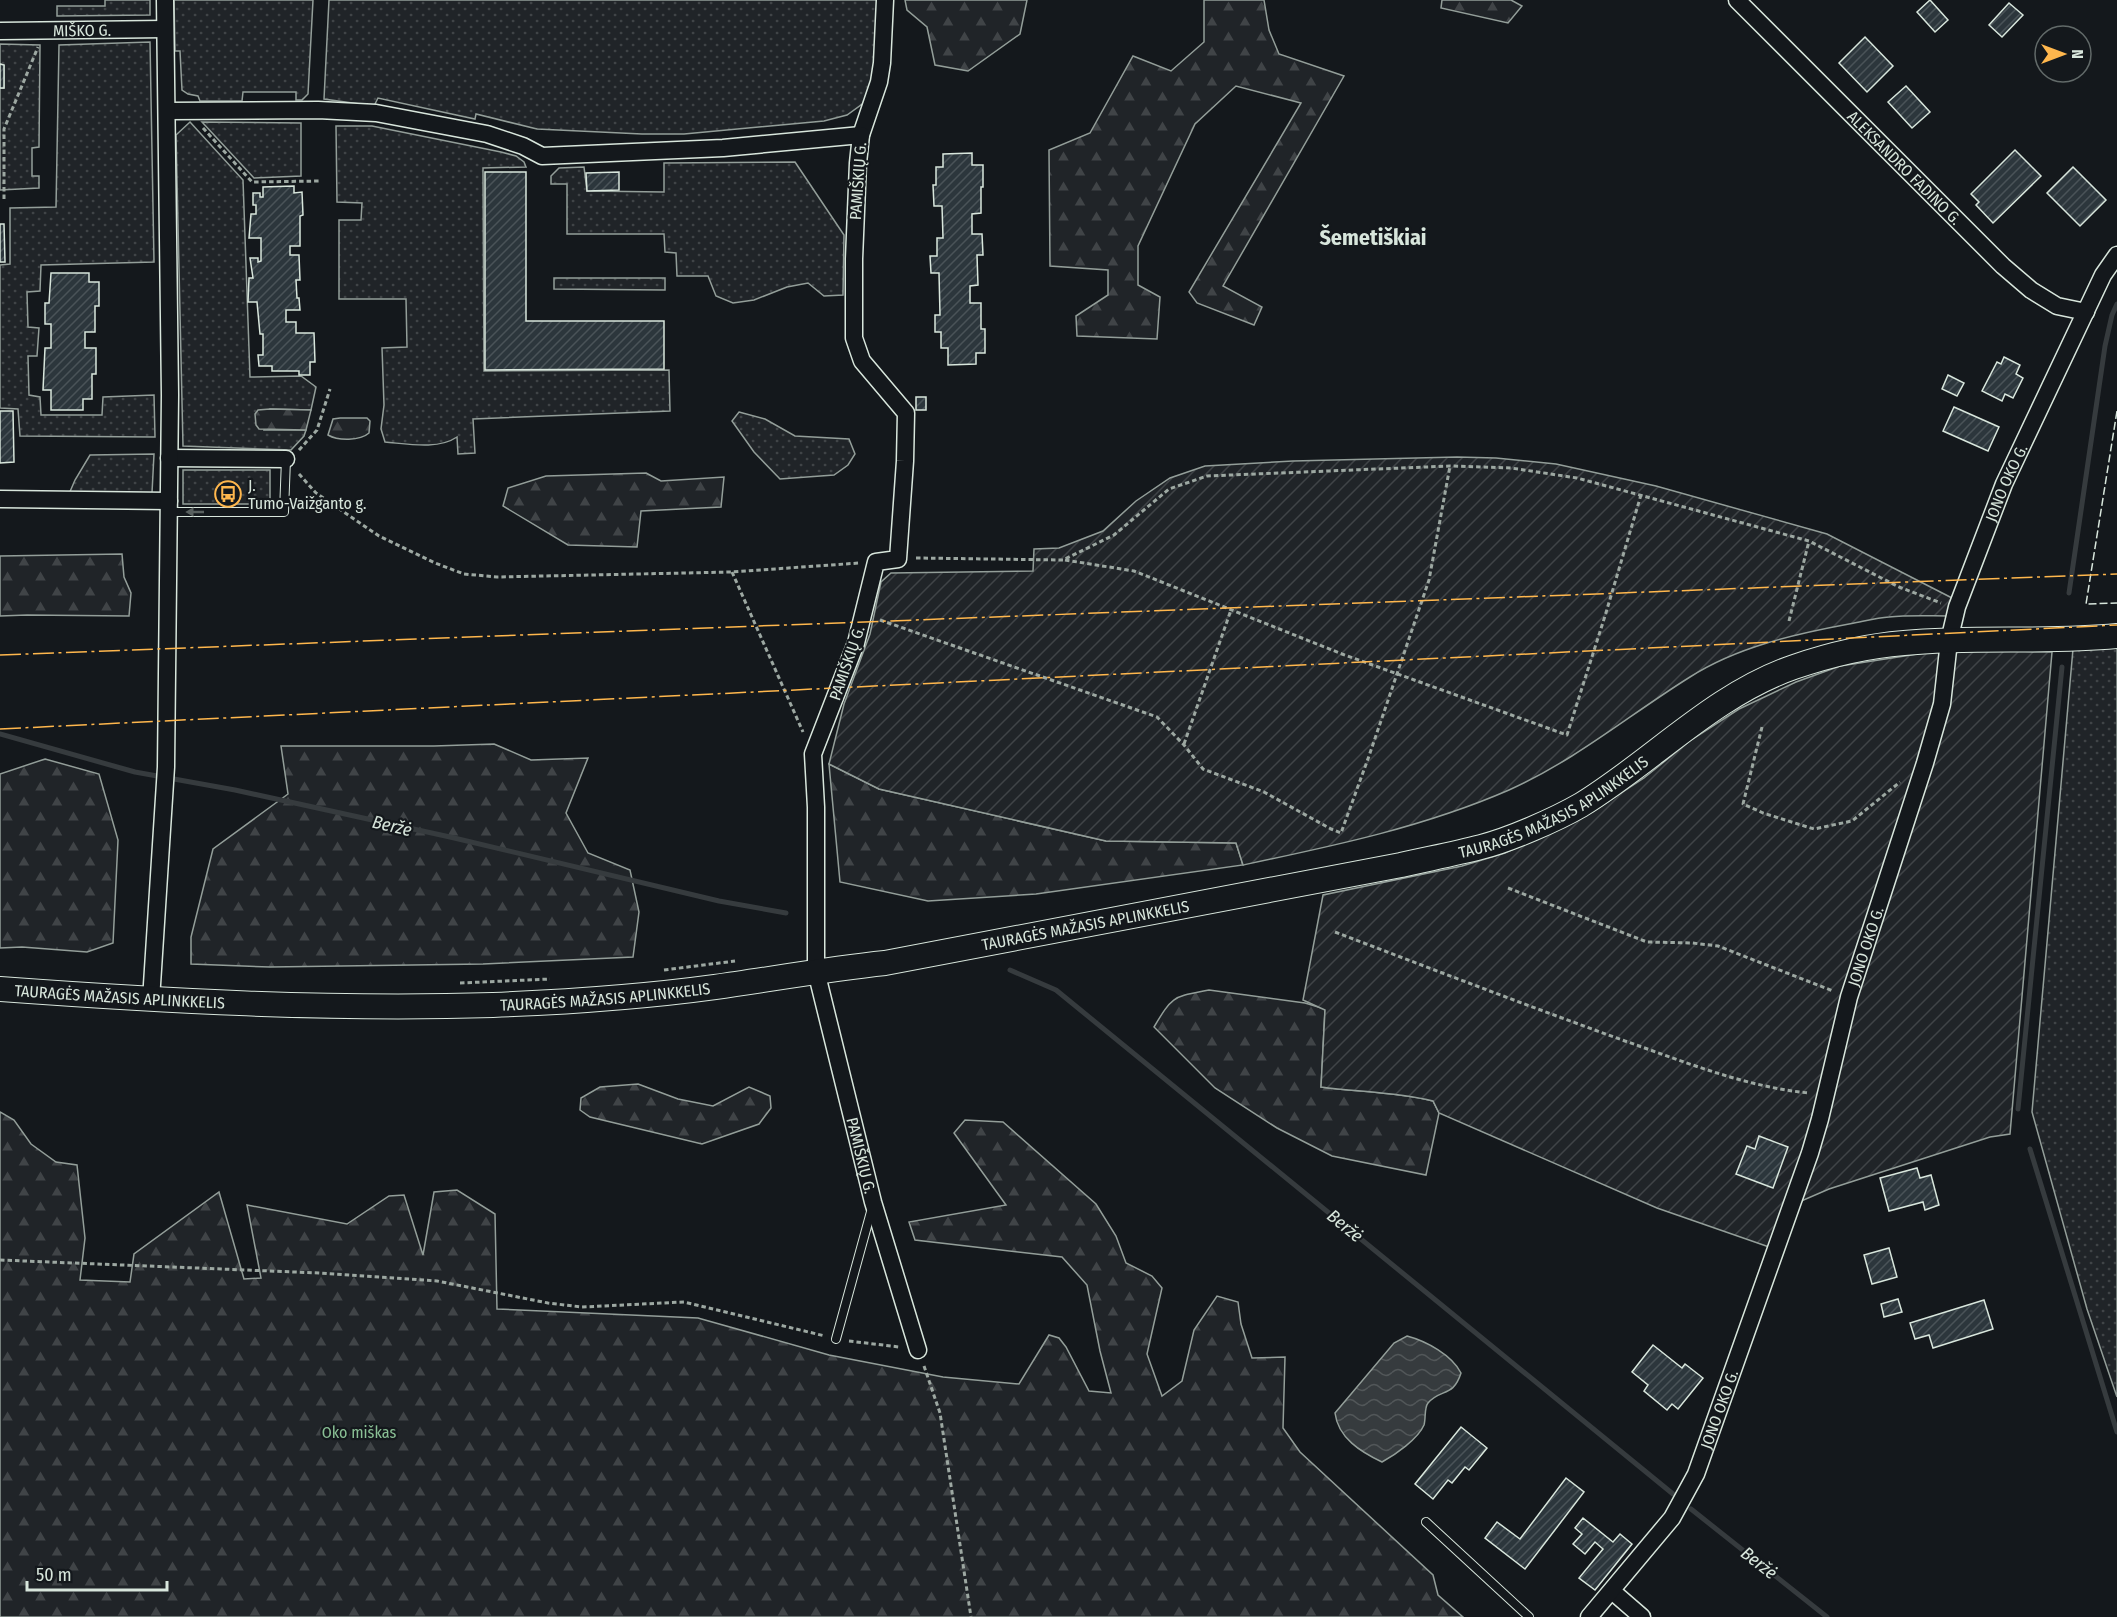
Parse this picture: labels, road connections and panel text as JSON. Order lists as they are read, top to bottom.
{
  "streets": {
    "main road": ["TAURAGĖS MAŽASIS APLINKKELIS"],
    "street": [
      "MIŠKO G.",
      "ALEKSANDRO FADINO G.",
      "PAMIŠKIŲ G.",
      "JONO OKO G."
    ]
  },
  "crossings": [
    ["ALEKSANDRO FADINO G.", "JONO OKO G."],
    ["PAMIŠKIŲ G.", "TAURAGĖS MAŽASIS APLINKKELIS"],
    ["JONO OKO G.", "TAURAGĖS MAŽASIS APLINKKELIS"]
  ],
  "districts": ["Šemetiškiai"],
  "water": ["Beržė"],
  "parks": ["Oko miškas"],
  "places": {
    "bus stop": ["J. Tumo-Vaižganto g."]
  },
  "scale_bar": "50 m",
  "north": "right"
}
